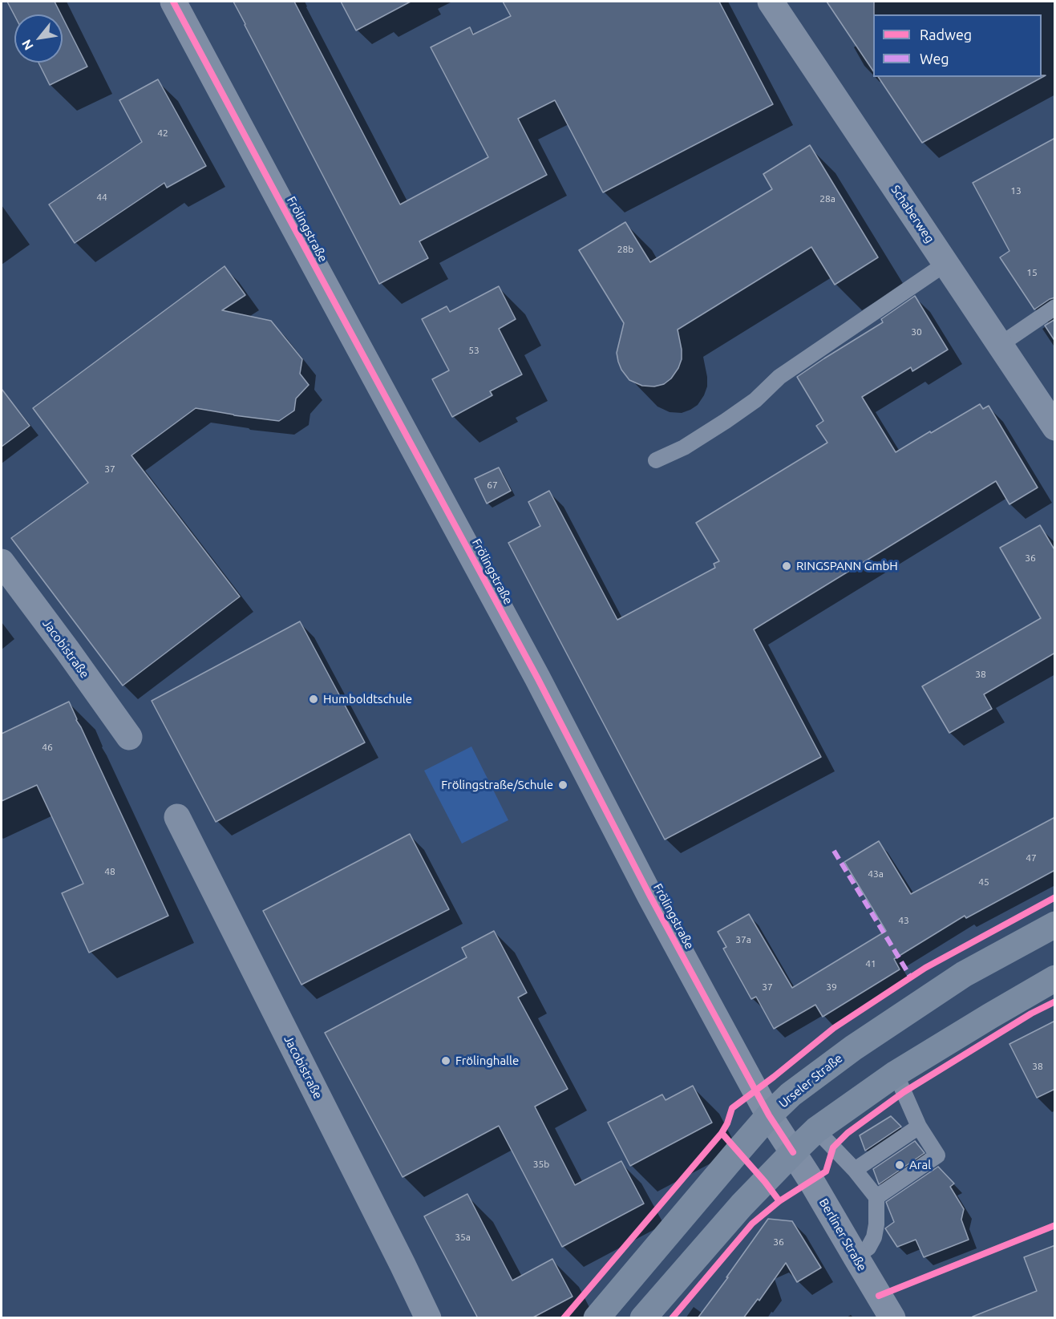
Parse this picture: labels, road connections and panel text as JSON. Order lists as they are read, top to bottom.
{
  "streets": {
    "street": [
      "Schaberweg",
      "Frölingstraße",
      "Jacobistraße",
      "Urseler Straße",
      "Berliner Straße"
    ]
  },
  "crossings": [
    ["Frölingstraße", "Urseler Straße"],
    ["Frölingstraße", "Berliner Straße"]
  ],
  "places": [
    "RINGSPANN GmbH",
    "Humboldtschule",
    "Frölingstraße/Schule",
    "Frölinghalle",
    "Aral"
  ],
  "house_numbers": [
    "42",
    "13",
    "44",
    "28a",
    "28b",
    "15",
    "30",
    "53",
    "37",
    "67",
    "36",
    "38",
    "46",
    "47",
    "48",
    "43a",
    "45",
    "43",
    "37a",
    "41",
    "37",
    "39",
    "38",
    "35b",
    "35a",
    "36"
  ],
  "legend": ["Radweg", "Weg"],
  "north": "bottom left"
}
